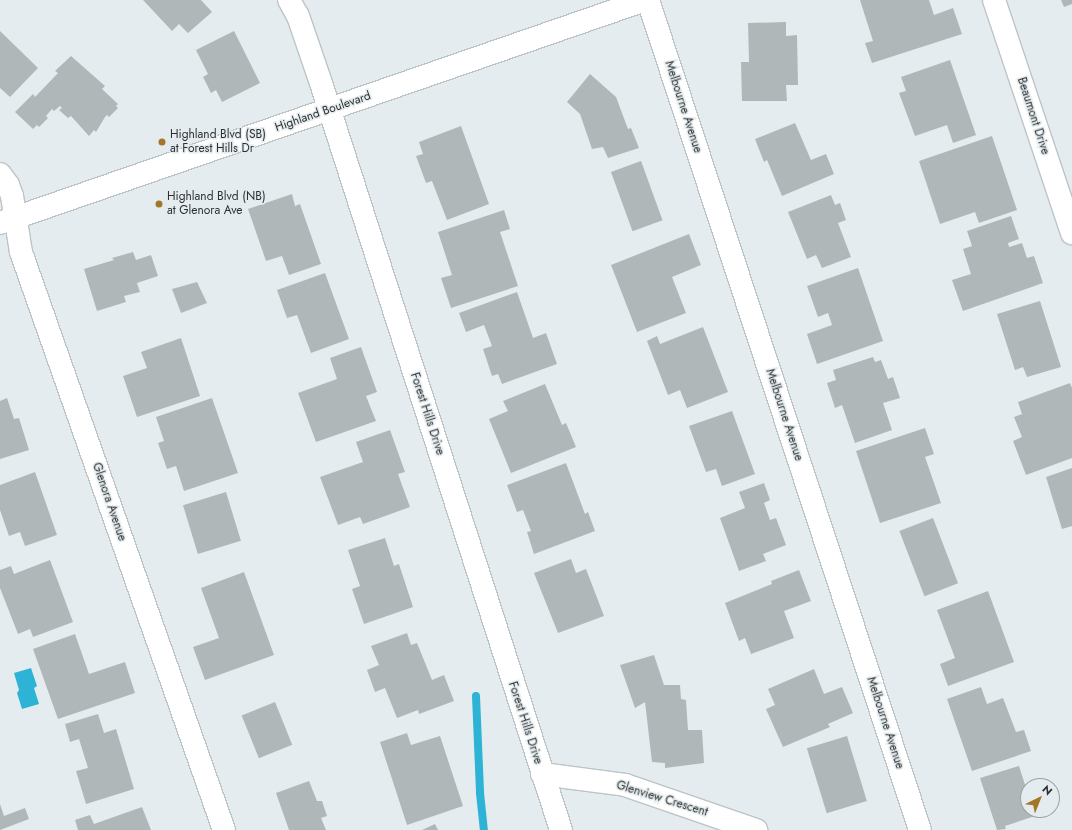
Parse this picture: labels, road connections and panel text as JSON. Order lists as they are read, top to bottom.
{
  "streets": {
    "street": [
      "Melbourne Avenue",
      "Highland Boulevard",
      "Beaumont Drive",
      "Forest Hills Drive",
      "Glenora Avenue",
      "Glenview Crescent"
    ]
  },
  "crossings": [
    ["Melbourne Avenue", "Highland Boulevard"],
    ["Highland Boulevard", "Forest Hills Drive"],
    ["Highland Boulevard", "Glenora Avenue"],
    ["Forest Hills Drive", "Glenview Crescent"]
  ],
  "places": ["Highland Blvd (SB) at Forest Hills Dr", "Highland Blvd (NB) at Glenora Ave"],
  "north": "top right"
}
